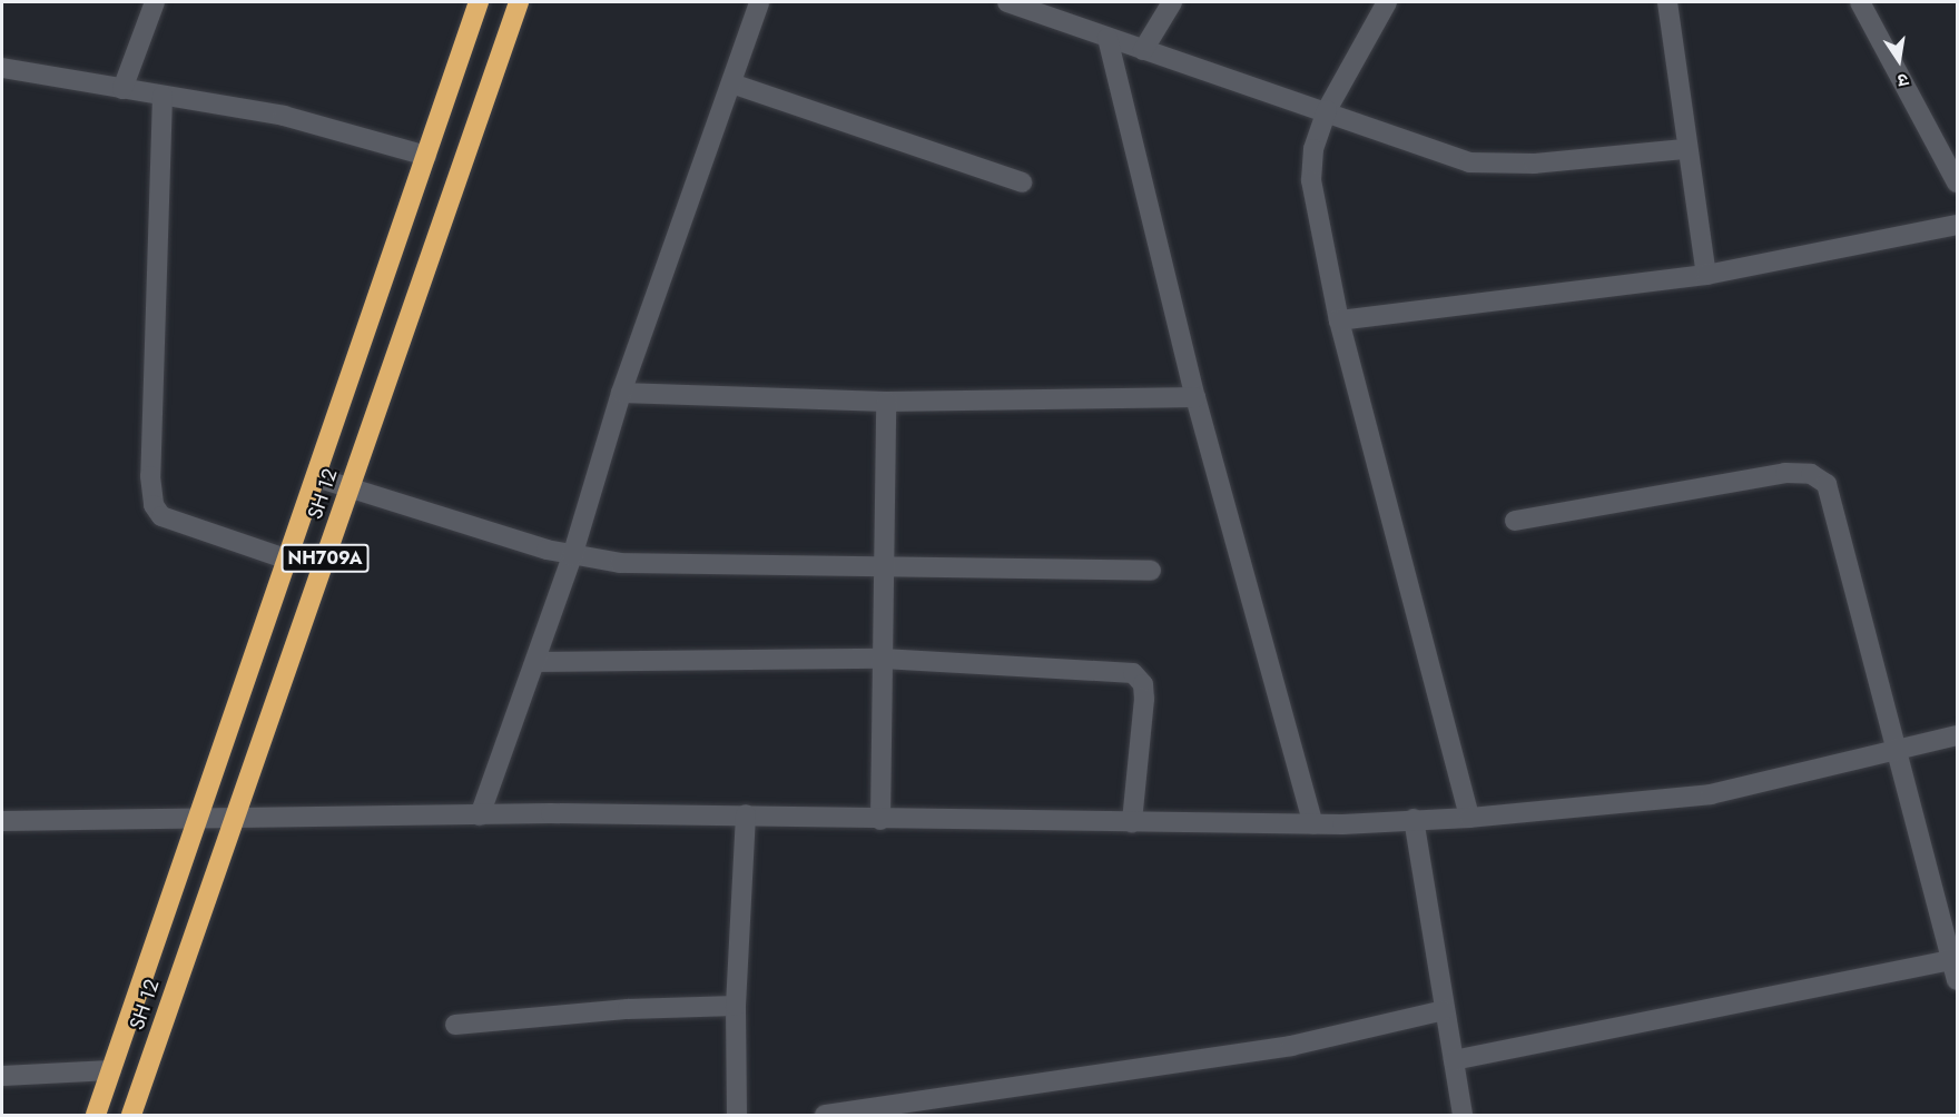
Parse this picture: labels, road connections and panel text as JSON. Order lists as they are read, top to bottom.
{
  "streets": {
    "highway": ["SH 12", "NH709A"]
  },
  "north": "bottom"
}
